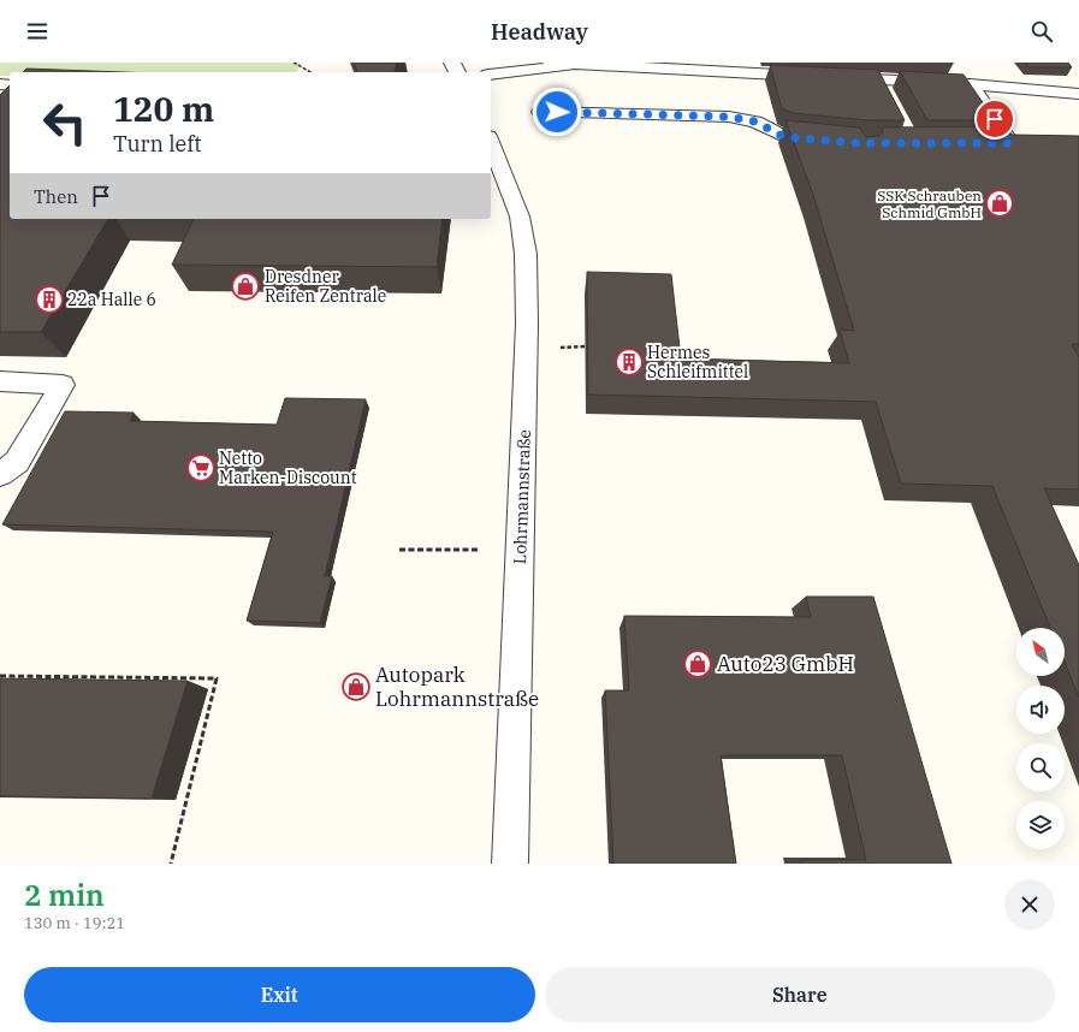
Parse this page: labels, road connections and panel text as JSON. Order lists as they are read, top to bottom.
{
  "streets": {
    "street": ["Lohrmannstraße"]
  },
  "places": {
    "shop": [
      "SSK Schrauben Schmid GmbH",
      "Dresdner Reifen Zentrale",
      "Auto23 GmbH",
      "Autopark Lohrmannstraße"
    ],
    "building": ["22a Halle 6", "Hermes Schleifmittel"],
    "supermarket": ["Netto Marken-Discount"]
  },
  "north": "top left",
  "page": {
    "header": "Headway",
    "turn": ["120 m", "Turn left"],
    "then": "Then",
    "heading": ["2 min", "130 m · 19:21"],
    "buttons": ["Exit", "Share"]
  }
}
